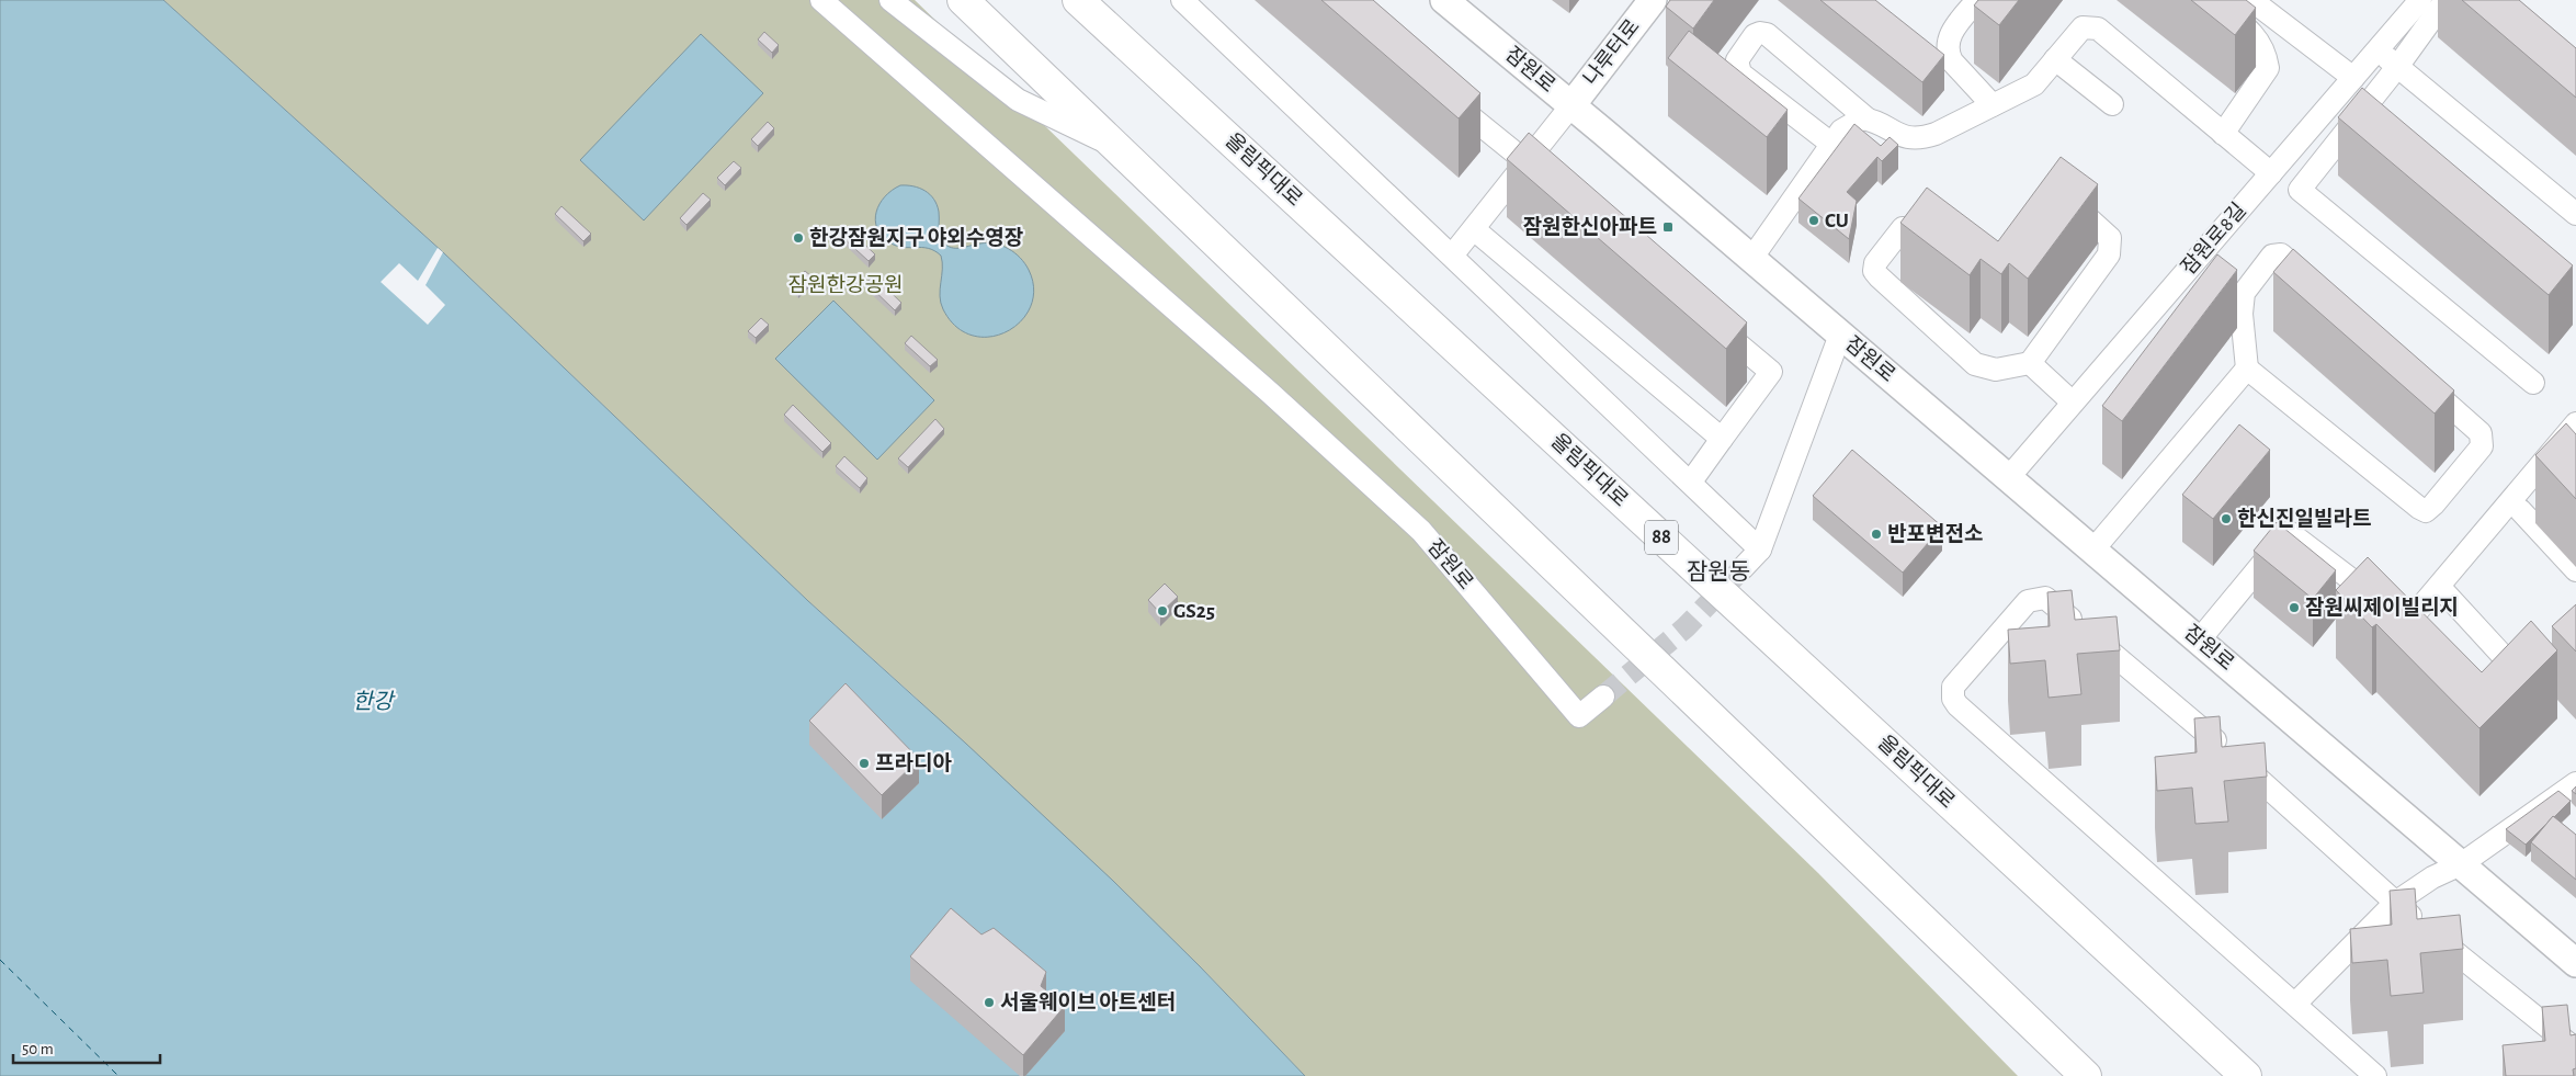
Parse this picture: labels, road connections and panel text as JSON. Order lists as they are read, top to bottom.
{
  "streets": {
    "highway": ["올림픽대로", "88"],
    "main road": ["나루터로", "잠원로"],
    "street": ["잠원로8길"]
  },
  "crossings": [
    ["나루터로", "잠원로"],
    ["잠원로", "잠원로8길"]
  ],
  "districts": ["잠원동"],
  "water": ["한강"],
  "parks": ["잠원한강공원"],
  "places": {
    "other": [
      "CU",
      "한강잠원지구 야외수영장",
      "한신진일빌라트",
      "반포변전소",
      "잠원씨제이빌리지",
      "GS25",
      "프라디아",
      "서울웨이브 아트센터"
    ],
    "transit": ["잠원한신아파트"]
  },
  "scale_bar": "50 m"
}
